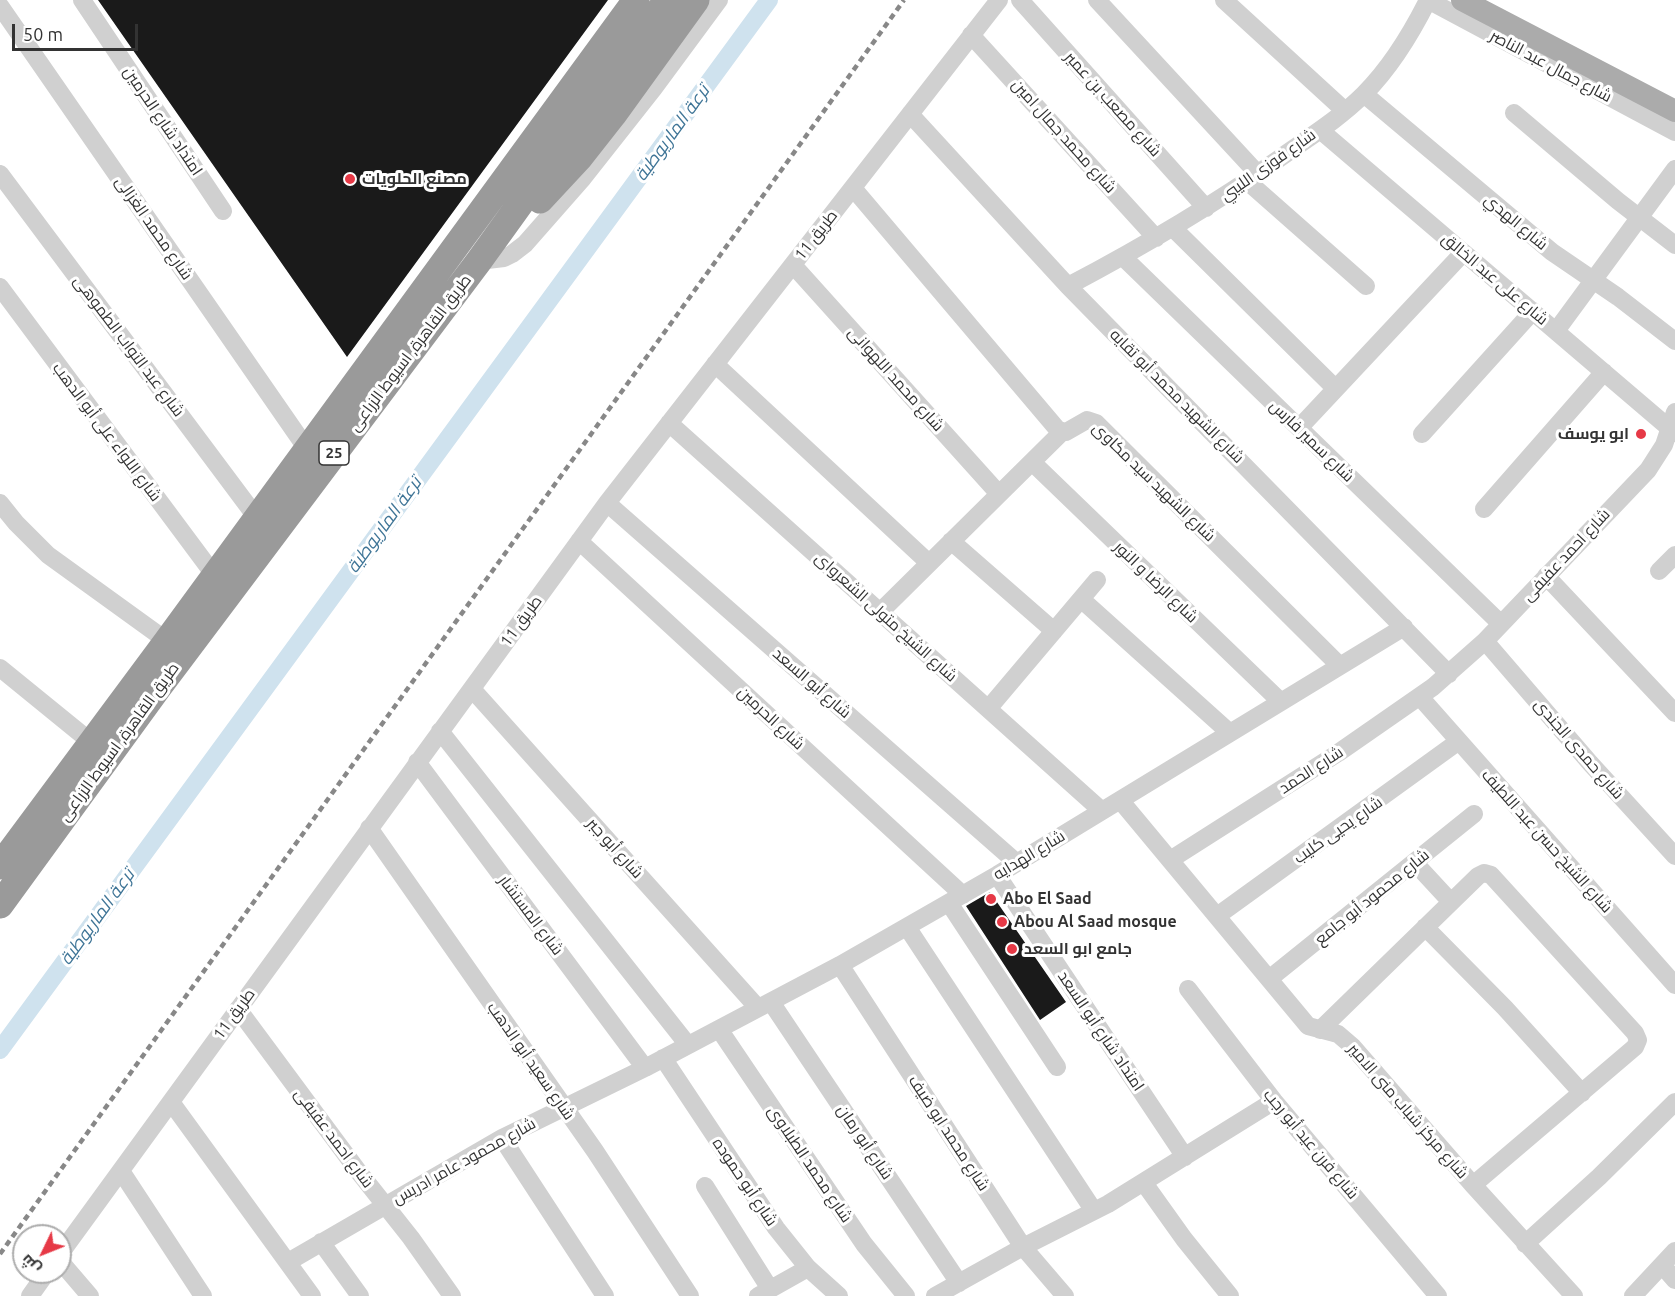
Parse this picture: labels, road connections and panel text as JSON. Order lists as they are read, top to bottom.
{
  "streets": {
    "highway": ["طريق القاهرة, اسيوط الزراعى", "25"],
    "street": [
      "شارع جمال عبد الناصر",
      "شارع مصعب بن عمير",
      "امتداد شارع الحرمين",
      "شارع محمد جمال امين",
      "شارع فوزى الليبي",
      "شارع الهدي",
      "شارع محمد الغزالى",
      "طريق 11",
      "شارع على عبد الخالق",
      "شارع عبد التواب الطموهى",
      "شارع محمد اللهوانى",
      "شارع الشهيد محمد أبو تقايه",
      "شارع اللواء على أبو الدهب",
      "شارع سمير فارس",
      "شارع الشهيد سيد مكاوى",
      "شارع احمد عفيفى",
      "شارع الرضا و النور",
      "شارع الشيخ متولى الشعرواى",
      "شارع أبو السعد",
      "شارع الحرمين",
      "شارع حمدى الجندى",
      "شارع الحمد",
      "شارع يحيى كليب",
      "شارع الشيخ حسن عبد اللطيف",
      "شارع أبو جبر",
      "شارع الهدايه",
      "شارع محمود أبو جامع",
      "شارع المستشار",
      "امتداد شارع أبو السعد",
      "شارع سعيد أبو الدهب",
      "شارع مركز شباب منى الامير",
      "شارع محمد ابو ضيف",
      "شارع أبو رمان",
      "شارع فرن عيد أبو رجب",
      "شارع محمود عامر ادريس",
      "شارع محمد الطبلاوى",
      "شارع أبو حموده"
    ]
  },
  "crossings": [
    ["شارع جمال عبد الناصر", "شارع فوزى الليبي"],
    ["شارع مصعب بن عمير", "شارع فوزى الليبي"],
    ["شارع محمد جمال امين", "شارع فوزى الليبي"],
    ["شارع محمد جمال امين", "طريق 11"],
    ["شارع فوزى الليبي", "شارع الهدي"],
    ["شارع فوزى الليبي", "شارع على عبد الخالق"],
    ["شارع فوزى الليبي", "شارع الشهيد محمد أبو تقايه"],
    ["شارع فوزى الليبي", "شارع سمير فارس"],
    ["شارع محمد الغزالى", "طريق القاهرة, اسيوط الزراعى"],
    ["طريق 11", "شارع محمد اللهوانى"],
    ["طريق 11", "شارع الشهيد محمد أبو تقايه"],
    ["طريق 11", "شارع احمد عفيفى"],
    ["طريق 11", "شارع الشيخ متولى الشعرواى"],
    ["طريق 11", "شارع أبو السعد"],
    ["طريق 11", "شارع الحرمين"],
    ["طريق 11", "شارع أبو جبر"],
    ["طريق 11", "شارع المستشار"],
    ["طريق 11", "شارع سعيد أبو الدهب"],
    ["شارع على عبد الخالق", "شارع احمد عفيفى"],
    ["شارع عبد التواب الطموهى", "طريق القاهرة, اسيوط الزراعى"],
    ["طريق القاهرة, اسيوط الزراعى", "شارع اللواء على أبو الدهب"],
    ["شارع الشهيد محمد أبو تقايه", "شارع احمد عفيفى"],
    ["شارع الشهيد محمد أبو تقايه", "شارع الحمد"],
    ["شارع الشهيد محمد أبو تقايه", "شارع الهدايه"],
    ["شارع سمير فارس", "شارع احمد عفيفى"],
    ["شارع الشهيد سيد مكاوى", "شارع الهدايه"],
    ["شارع احمد عفيفى", "شارع حمدى الجندى"],
    ["شارع احمد عفيفى", "شارع الحمد"],
    ["شارع احمد عفيفى", "شارع محمود عامر ادريس"],
    ["شارع الرضا و النور", "شارع الهدايه"],
    ["شارع الشيخ متولى الشعرواى", "شارع الهدايه"],
    ["شارع أبو السعد", "شارع الهدايه"],
    ["شارع الحرمين", "شارع الهدايه"],
    ["شارع الحمد", "شارع الشيخ حسن عبد اللطيف"],
    ["شارع الحمد", "شارع مركز شباب منى الامير"],
    ["شارع يحيى كليب", "شارع الشيخ حسن عبد اللطيف"],
    ["شارع يحيى كليب", "شارع مركز شباب منى الامير"],
    ["شارع أبو جبر", "شارع الهدايه"],
    ["شارع أبو جبر", "شارع أبو رمان"],
    ["شارع الهدايه", "شارع المستشار"],
    ["شارع الهدايه", "امتداد شارع أبو السعد"],
    ["شارع الهدايه", "شارع مركز شباب منى الامير"],
    ["شارع الهدايه", "شارع محمد ابو ضيف"],
    ["شارع الهدايه", "شارع أبو رمان"],
    ["شارع الهدايه", "شارع محمود عامر ادريس"],
    ["شارع الهدايه", "شارع محمد الطبلاوى"],
    ["شارع الهدايه", "شارع أبو حموده"],
    ["شارع محمود أبو جامع", "شارع مركز شباب منى الامير"],
    ["شارع المستشار", "شارع محمود عامر ادريس"],
    ["شارع سعيد أبو الدهب", "شارع محمود عامر ادريس"]
  ],
  "water": ["ترعة الماريوطية"],
  "places": [
    "مصنع الحلويات",
    "ابو يوسف",
    "Abo El Saad",
    "Abou Al Saad mosque",
    "جامع ابو السعد"
  ],
  "scale_bar": "50 m",
  "north": "bottom left"
}
